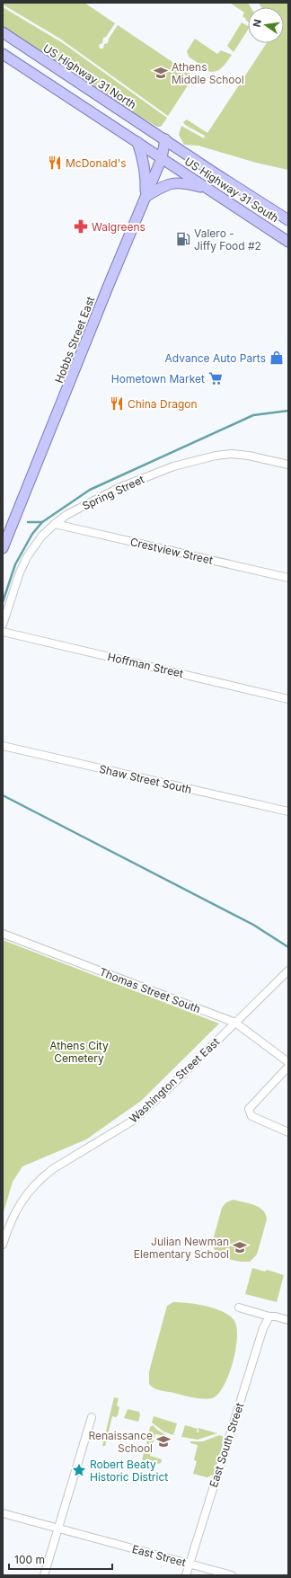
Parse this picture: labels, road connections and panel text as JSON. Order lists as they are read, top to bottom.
{
  "streets": {
    "main road": ["US Highway 31 North", "US Highway 31 South", "Hobbs Street East"],
    "street": [
      "Spring Street",
      "Crestview Street",
      "Hoffman Street",
      "Shaw Street South",
      "Thomas Street South",
      "Washington Street East",
      "East South Street",
      "East Street"
    ]
  },
  "crossings": [
    ["US Highway 31 North", "US Highway 31 South"],
    ["US Highway 31 North", "Hobbs Street East"],
    ["US Highway 31 South", "Hobbs Street East"],
    ["Spring Street", "Crestview Street"],
    ["Thomas Street South", "Washington Street East"],
    ["East South Street", "East Street"]
  ],
  "parks": ["Athens City Cemetery"],
  "places": {
    "school or university": ["Athens Middle School", "Julian Newman Elementary School", "Renaissance School"],
    "restaurant": ["McDonald's", "China Dragon"],
    "pharmacy": ["Walgreens"],
    "fuel station": ["Valero - Jiffy Food #2"],
    "shop": ["Advance Auto Parts"],
    "supermarket": ["Hometown Market"],
    "place": ["Robert Beaty Historic District"]
  },
  "scale_bar": "100 m",
  "north": "left"
}
